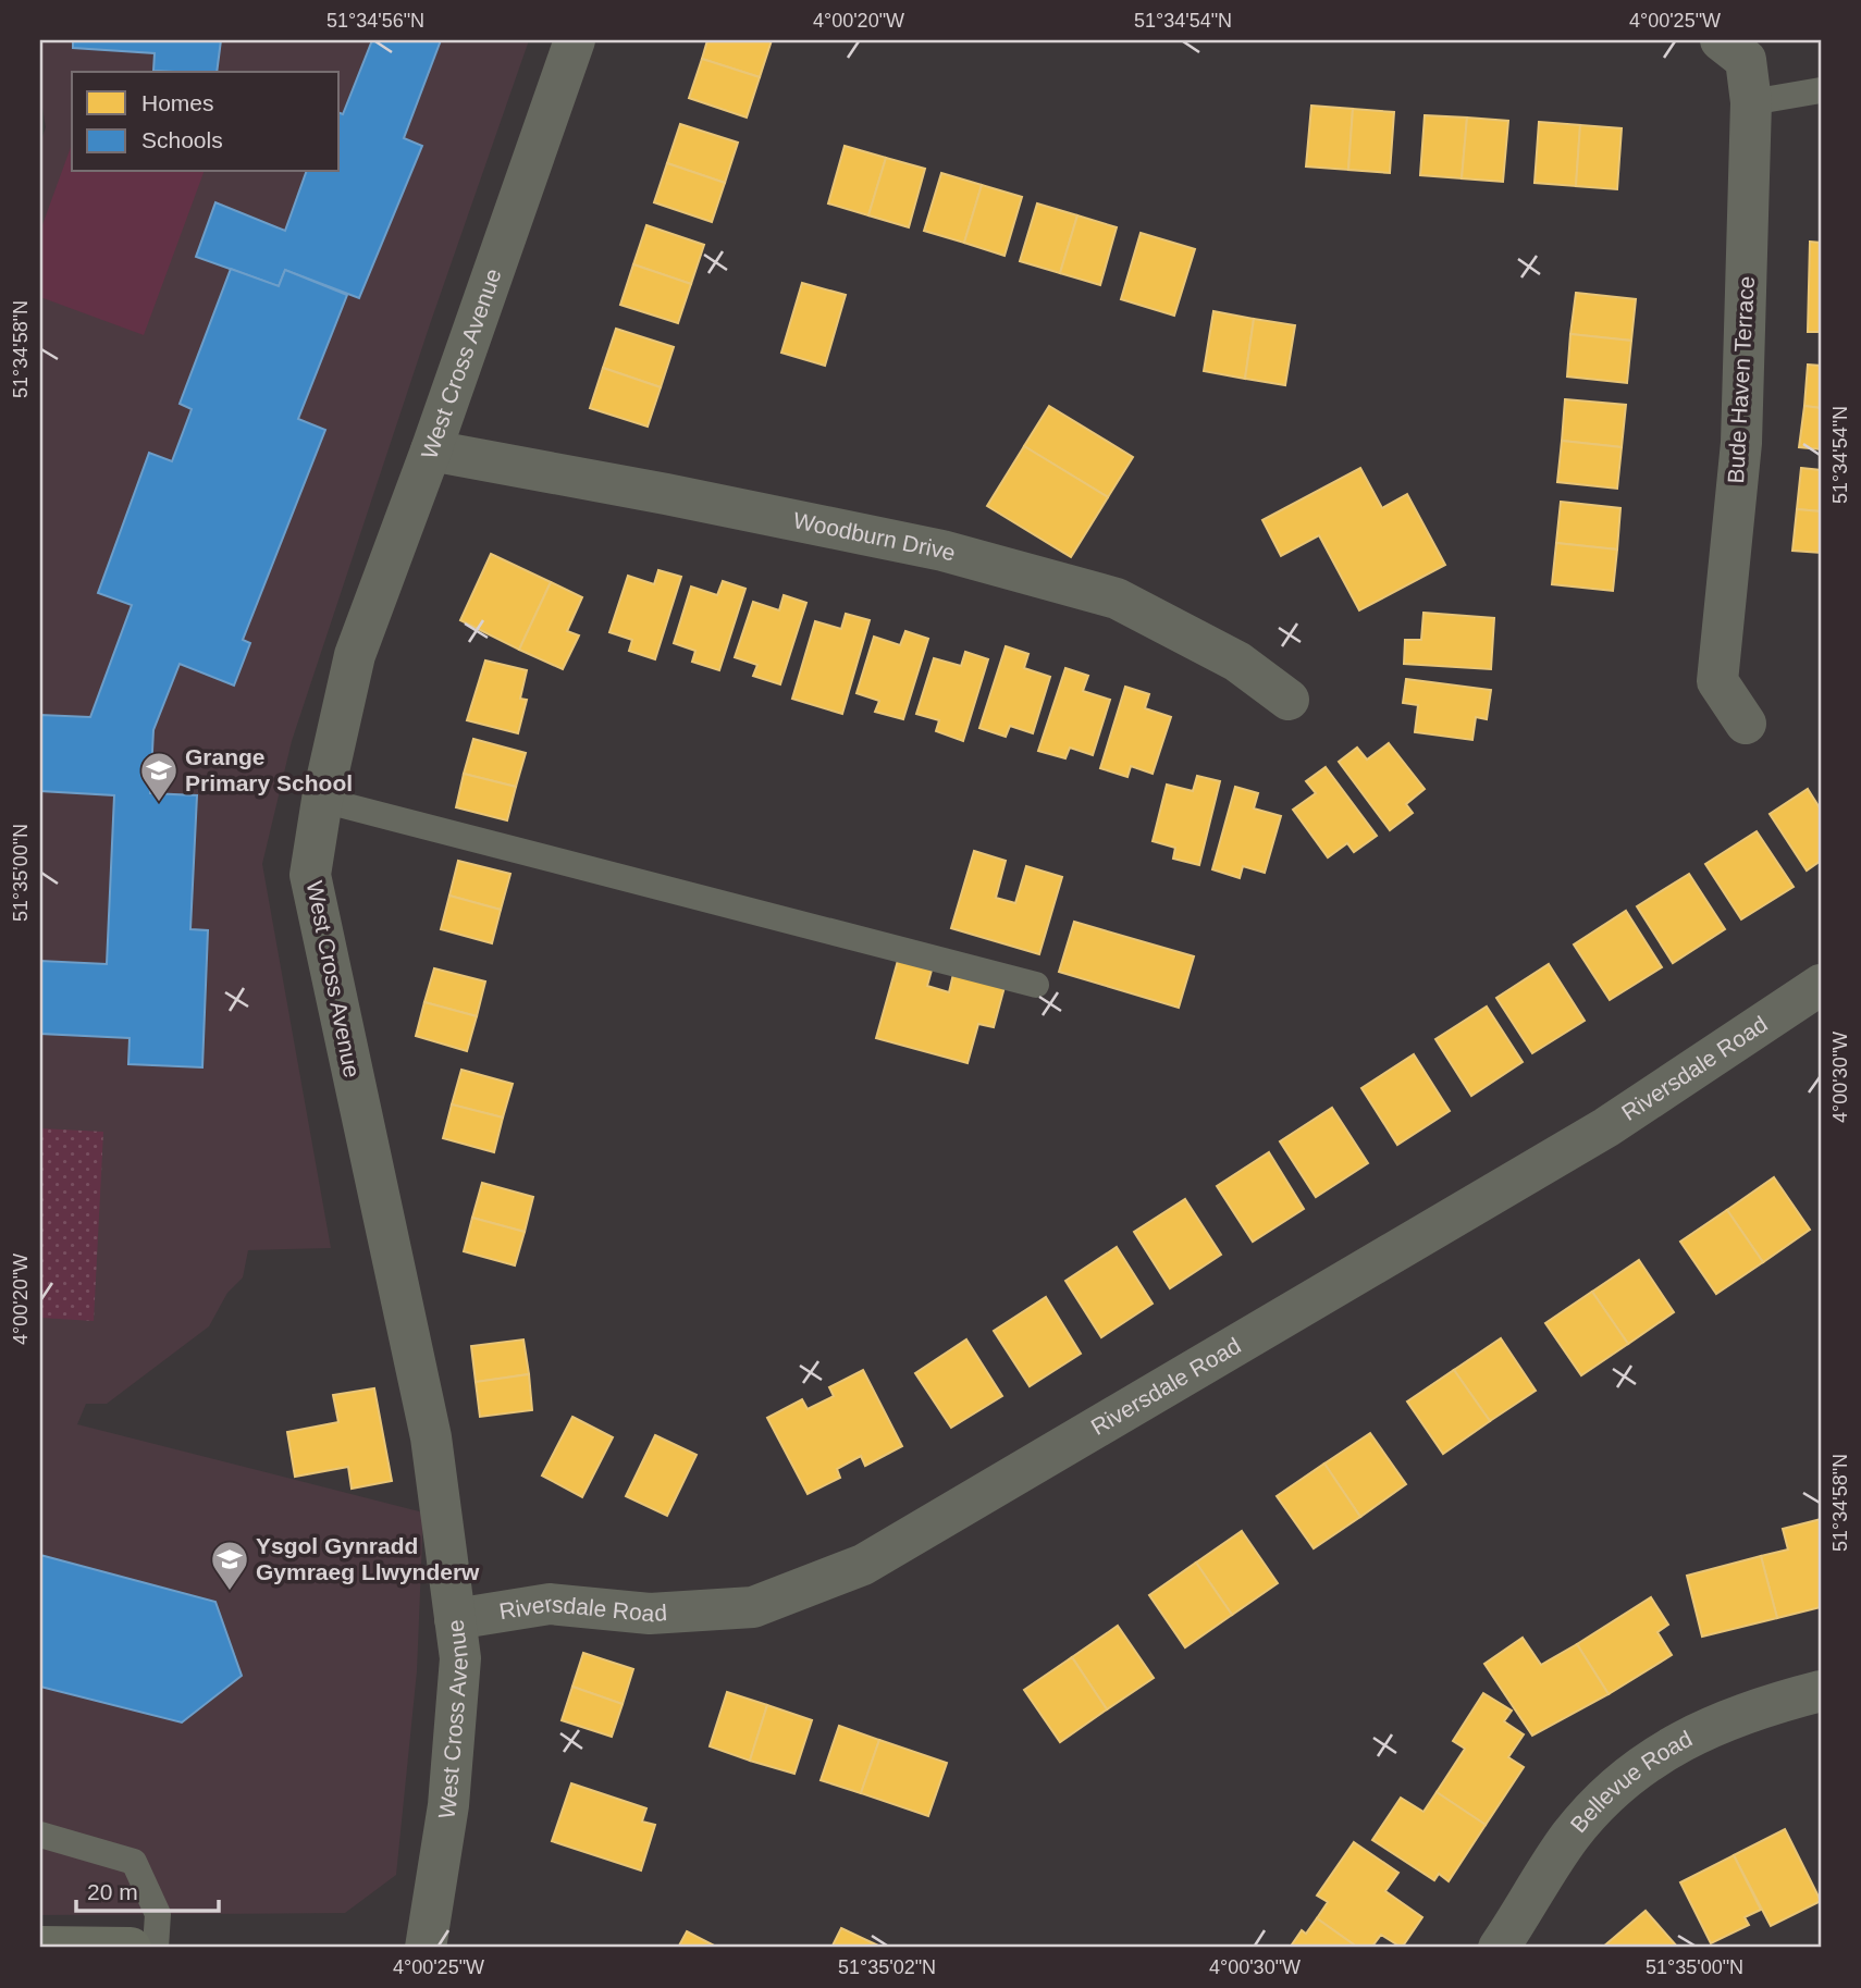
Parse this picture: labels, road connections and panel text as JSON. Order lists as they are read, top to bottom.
{
  "streets": {
    "street": [
      "West Cross Avenue",
      "Bude Haven Terrace",
      "Woodburn Drive",
      "Riversdale Road",
      "Bellevue Road"
    ]
  },
  "crossings": [
    ["West Cross Avenue", "Woodburn Drive"],
    ["West Cross Avenue", "Riversdale Road"]
  ],
  "places": {
    "school or university": ["Grange Primary School", "Ysgol Gynradd Gymraeg Llwynderw"]
  },
  "legend": ["Homes", "Schools"],
  "scale_bar": "20 m",
  "coordinates": [
    "51°34'56\"N",
    "4°00'20\"W",
    "51°34'54\"N",
    "4°00'25\"W",
    "51°34'58\"N",
    "51°35'00\"N",
    "4°00'30\"W",
    "51°35'02\"N"
  ]
}
